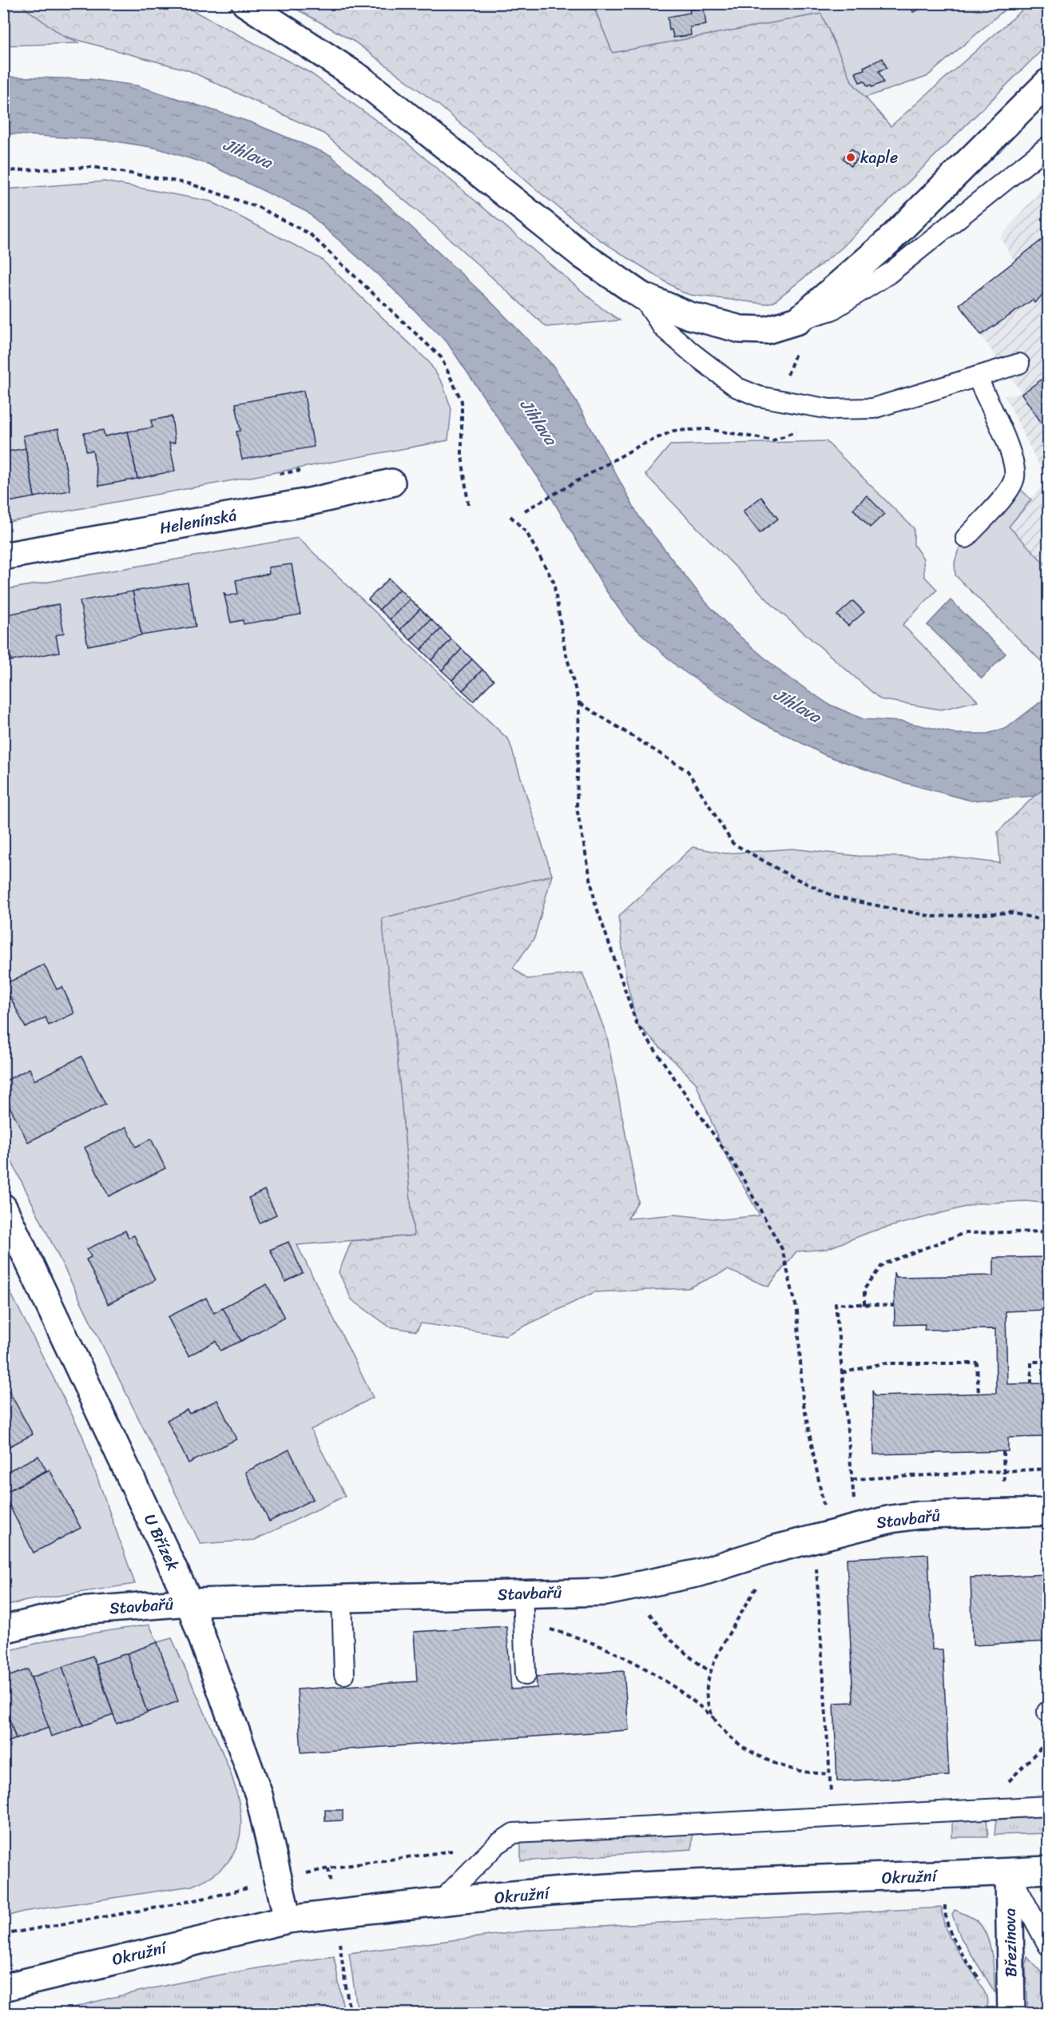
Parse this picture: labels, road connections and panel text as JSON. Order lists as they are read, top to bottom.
{
  "streets": {
    "street": [
      "Helenínská",
      "Stavbařů",
      "U Břízek",
      "Okružní",
      "Březinova"
    ]
  },
  "crossings": [
    ["Stavbařů", "U Břízek"],
    ["U Břízek", "Okružní"],
    ["Okružní", "Březinova"]
  ],
  "water": ["Jihlava"],
  "places": ["kaple"]
}
